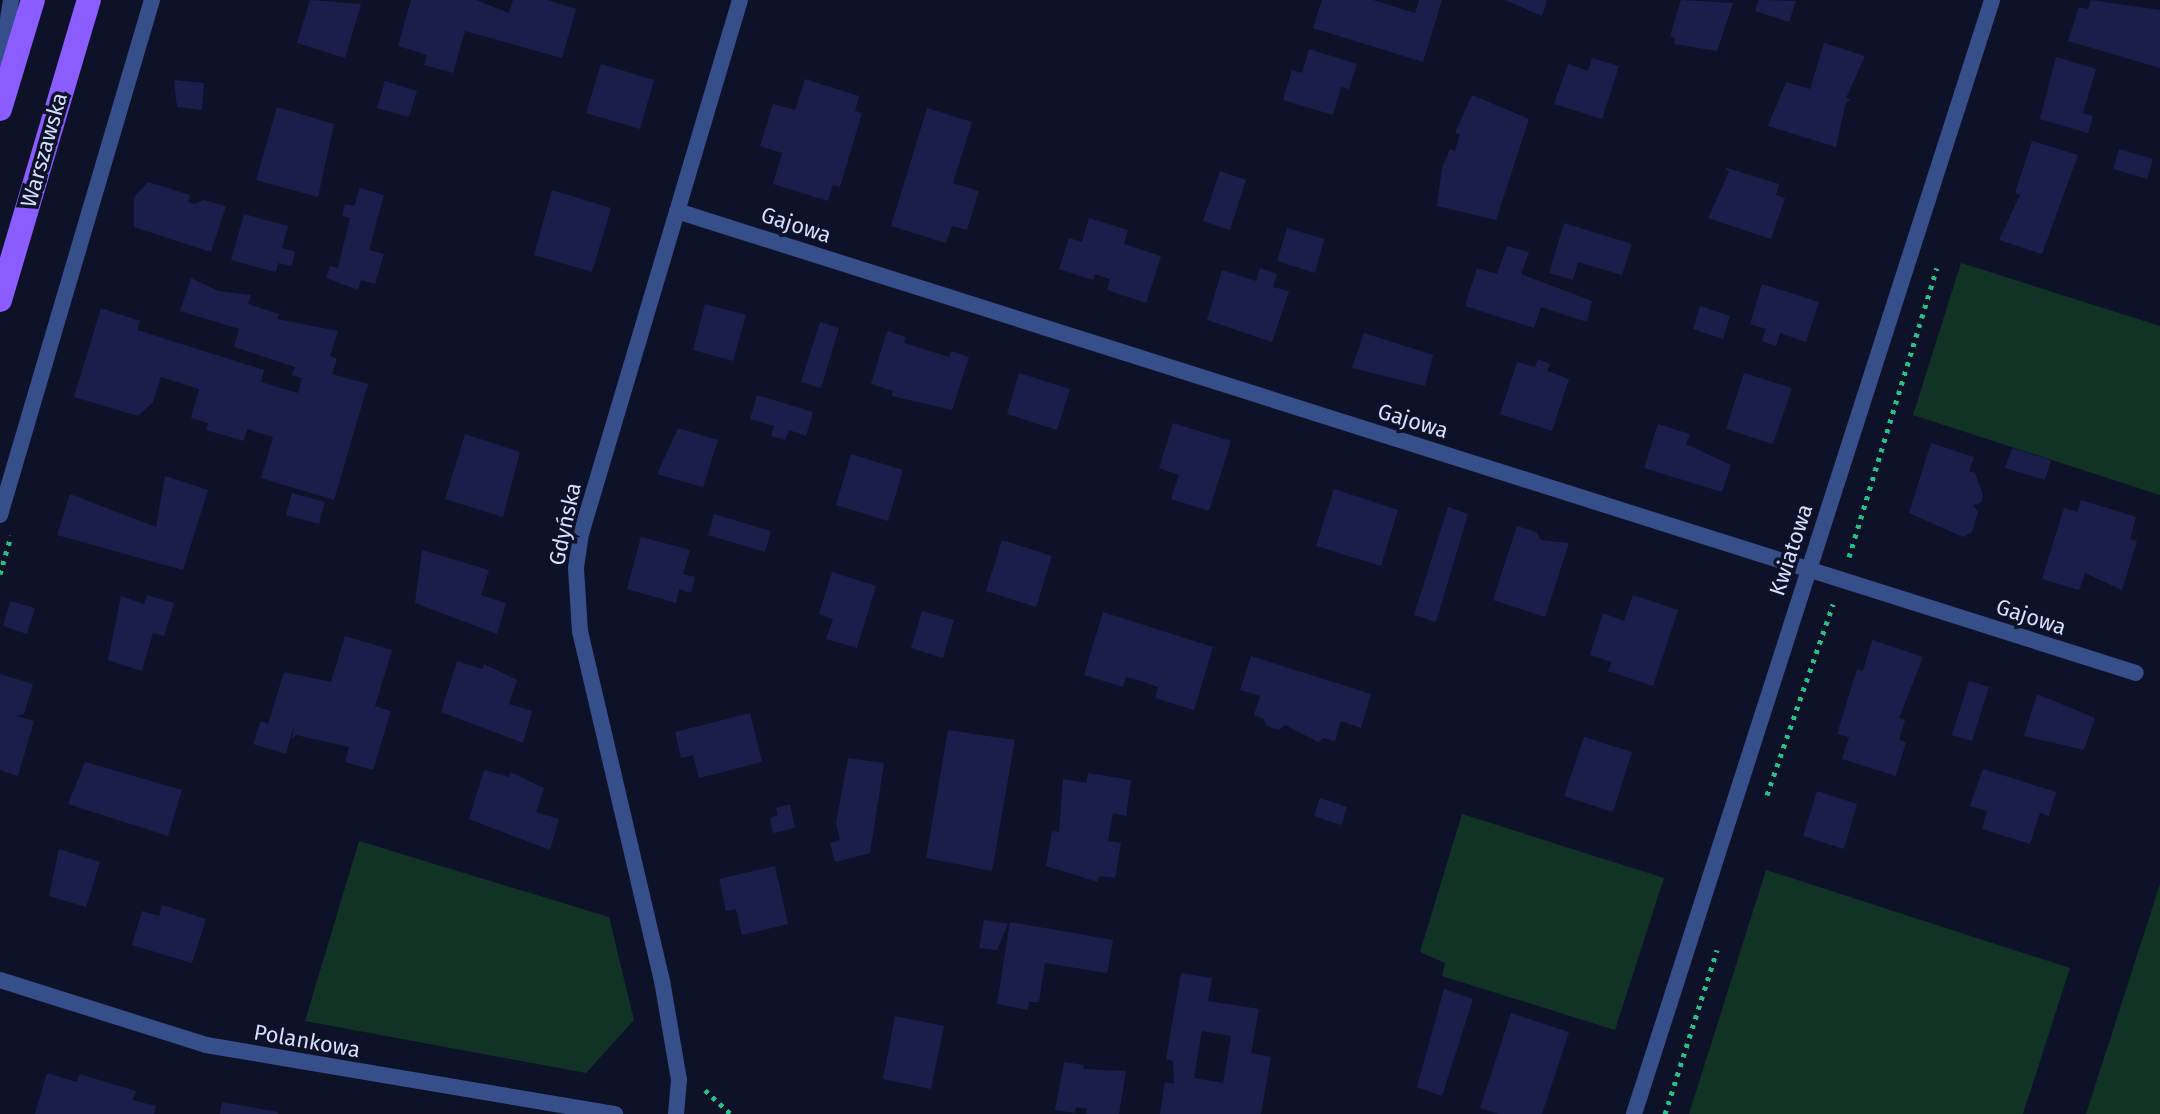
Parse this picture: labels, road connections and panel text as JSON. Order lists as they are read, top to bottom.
{
  "streets": {
    "main road": ["Warszawska"],
    "street": [
      "Gajowa",
      "Gdyńska",
      "Kwiatowa",
      "Polankowa"
    ]
  },
  "crossings": [
    ["Gajowa", "Gdyńska"],
    ["Gajowa", "Kwiatowa"]
  ]
}
